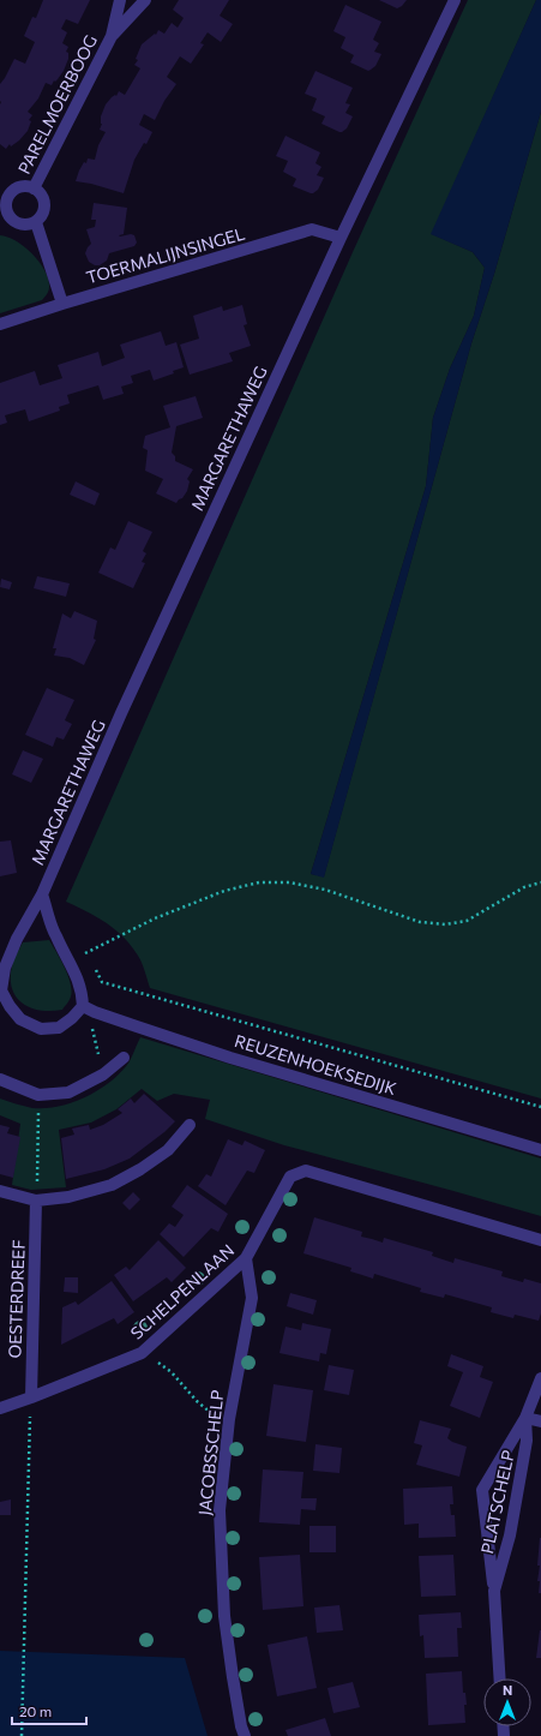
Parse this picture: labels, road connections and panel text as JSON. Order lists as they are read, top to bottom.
{
  "streets": {
    "street": [
      "PARELMOERBOOG",
      "TOERMALIJNSINGEL",
      "MARGARETHAWEG",
      "REUZENHOEKSEDIJK",
      "SCHELPENLAAN",
      "OESTERDREEF",
      "JACOBSSCHELP",
      "PLATSCHELP"
    ]
  },
  "crossings": [
    ["TOERMALIJNSINGEL", "MARGARETHAWEG"],
    ["MARGARETHAWEG", "REUZENHOEKSEDIJK"],
    ["SCHELPENLAAN", "OESTERDREEF"],
    ["SCHELPENLAAN", "JACOBSSCHELP"]
  ],
  "scale_bar": "20 m",
  "north": "top"
}
